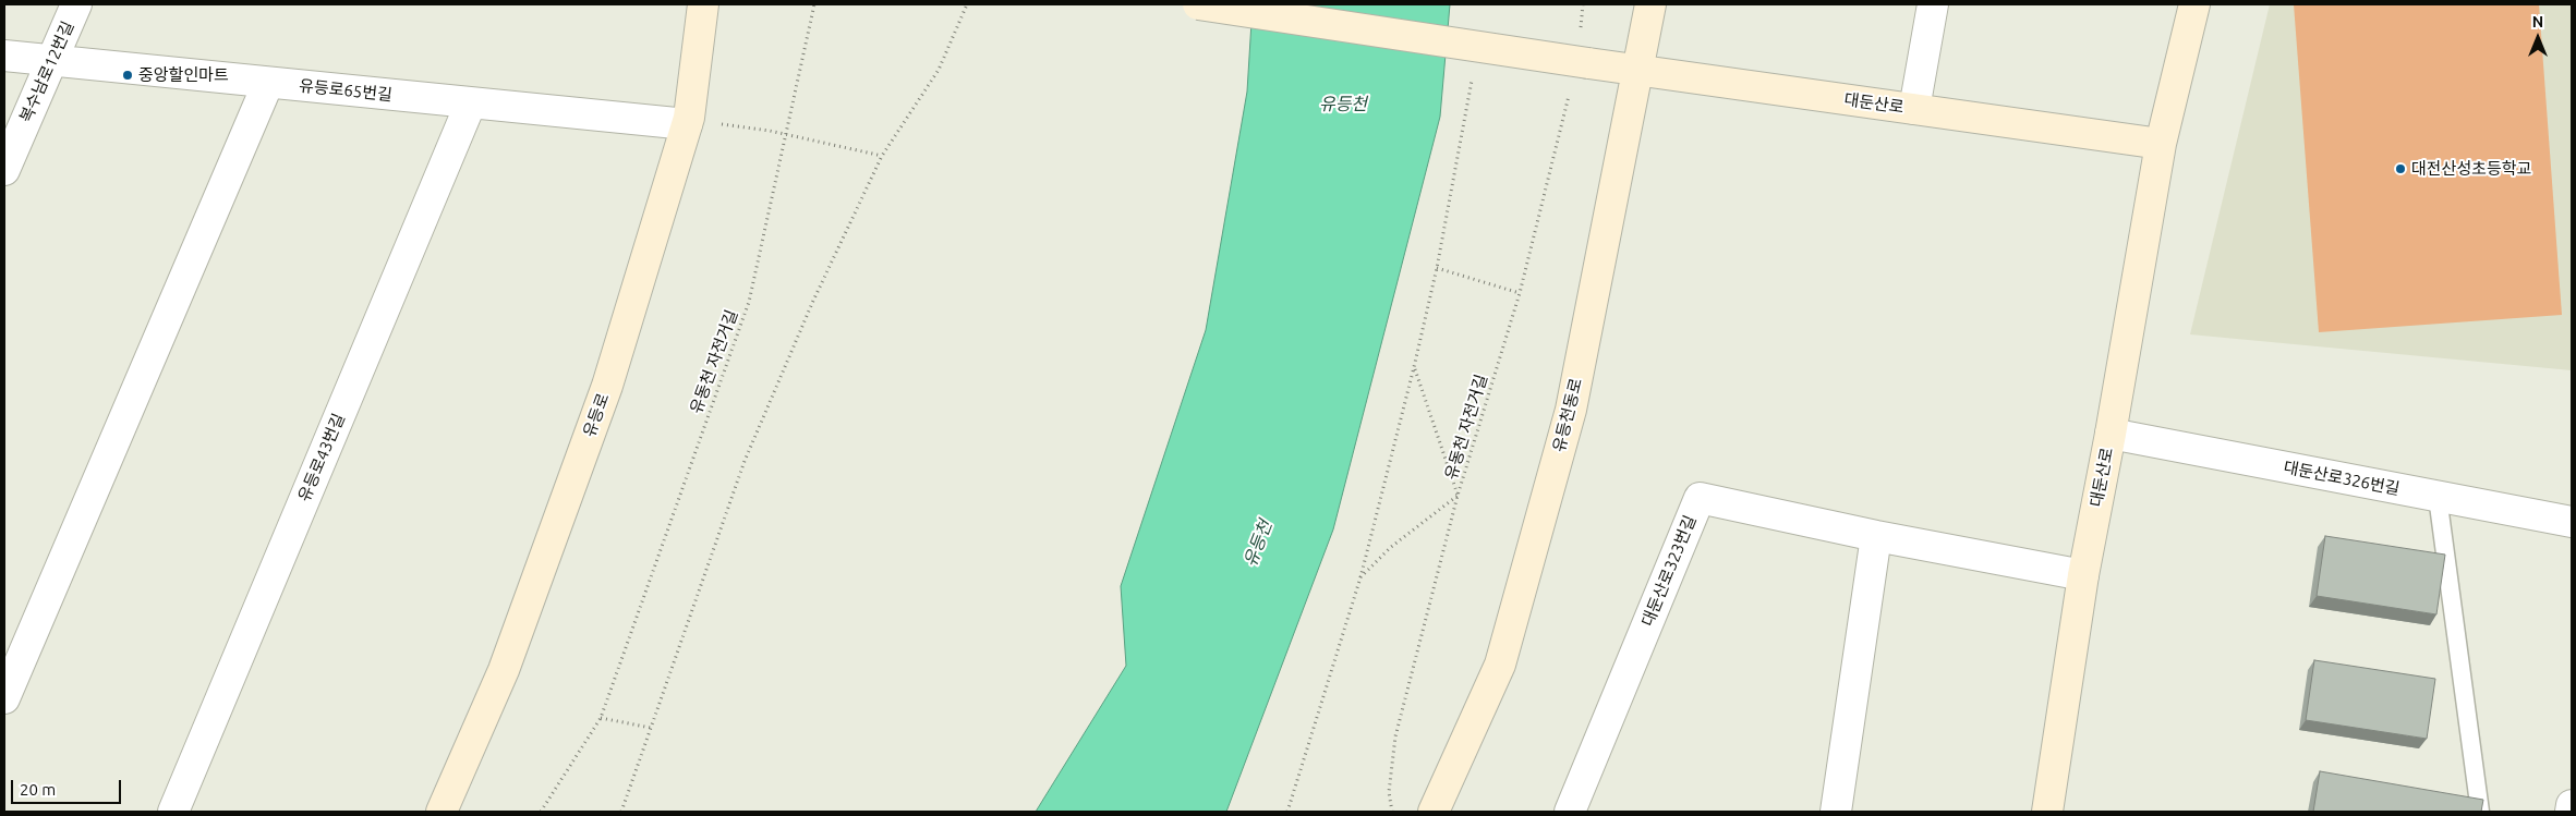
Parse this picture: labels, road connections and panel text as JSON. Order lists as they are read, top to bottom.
{
  "streets": {
    "street": [
      "복수남로12번길",
      "유등로65번길",
      "대둔산로",
      "유등로",
      "유등천동로",
      "유등로43번길",
      "대둔산로326번길",
      "대둔산로323번길"
    ],
    "path": ["유동천 자전거길"]
  },
  "crossings": [
    ["복수남로12번길", "유등로65번길"],
    ["유등로65번길", "유등로"],
    ["유등로65번길", "유등로43번길"],
    ["대둔산로", "유등천동로"],
    ["대둔산로", "대둔산로326번길"],
    ["대둔산로", "대둔산로323번길"]
  ],
  "water": ["유등천"],
  "places": ["중앙할인마트", "대전산성초등학교"],
  "scale_bar": "20 m",
  "north": "top"
}
